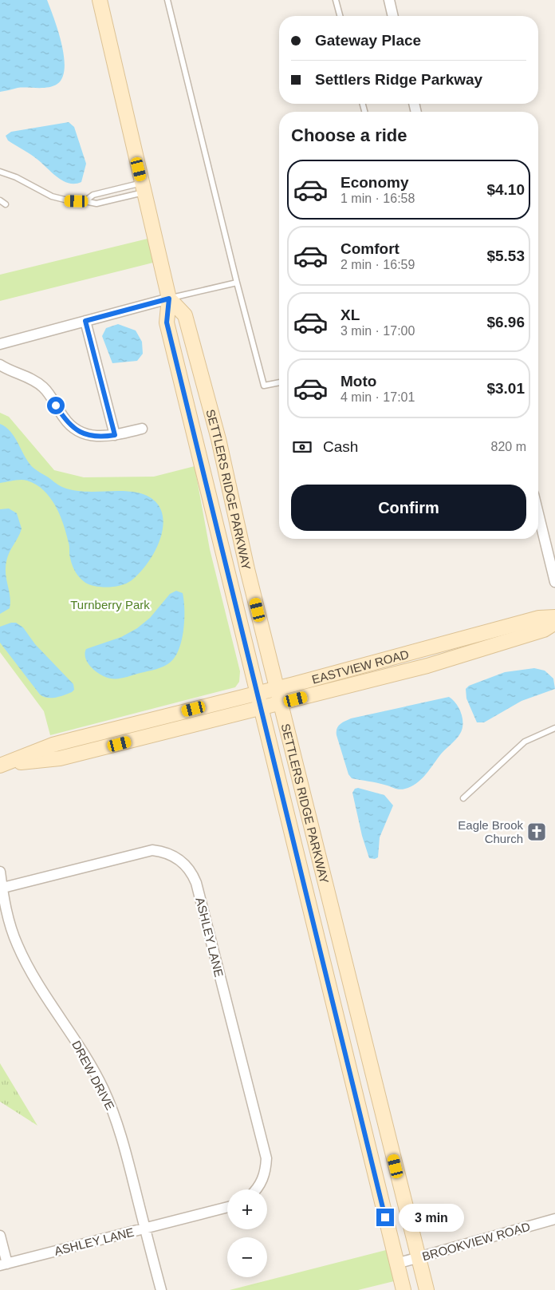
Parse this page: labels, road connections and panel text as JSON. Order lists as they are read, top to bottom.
{
  "streets": {
    "street": [
      "SETTLERS RIDGE PARKWAY",
      "EASTVIEW ROAD",
      "ASHLEY LANE",
      "DREW DRIVE",
      "BROOKVIEW ROAD"
    ]
  },
  "crossings": [
    ["SETTLERS RIDGE PARKWAY", "EASTVIEW ROAD"],
    ["SETTLERS RIDGE PARKWAY", "BROOKVIEW ROAD"],
    ["ASHLEY LANE", "DREW DRIVE"]
  ],
  "parks": ["Turnberry Park"],
  "places": {
    "church": ["Eagle Brook Church"]
  },
  "page": {
    "banner": ["Gateway Place", "Settlers Ridge Parkway"],
    "heading": "Choose a ride",
    "list": [
      {
        "name": "Economy",
        "note": "1 min · 16:58",
        "value": "$4.10"
      },
      {
        "name": "Comfort",
        "note": "2 min · 16:59",
        "value": "$5.53"
      },
      {
        "name": "XL",
        "note": "3 min · 17:00",
        "value": "$6.96"
      },
      {
        "name": "Moto",
        "note": "4 min · 17:01",
        "value": "$3.01"
      }
    ],
    "pay": ["Cash", "820 m"],
    "buttons": "Confirm",
    "map_buttons": ["+", "−"],
    "bubble": "3 min"
  }
}
